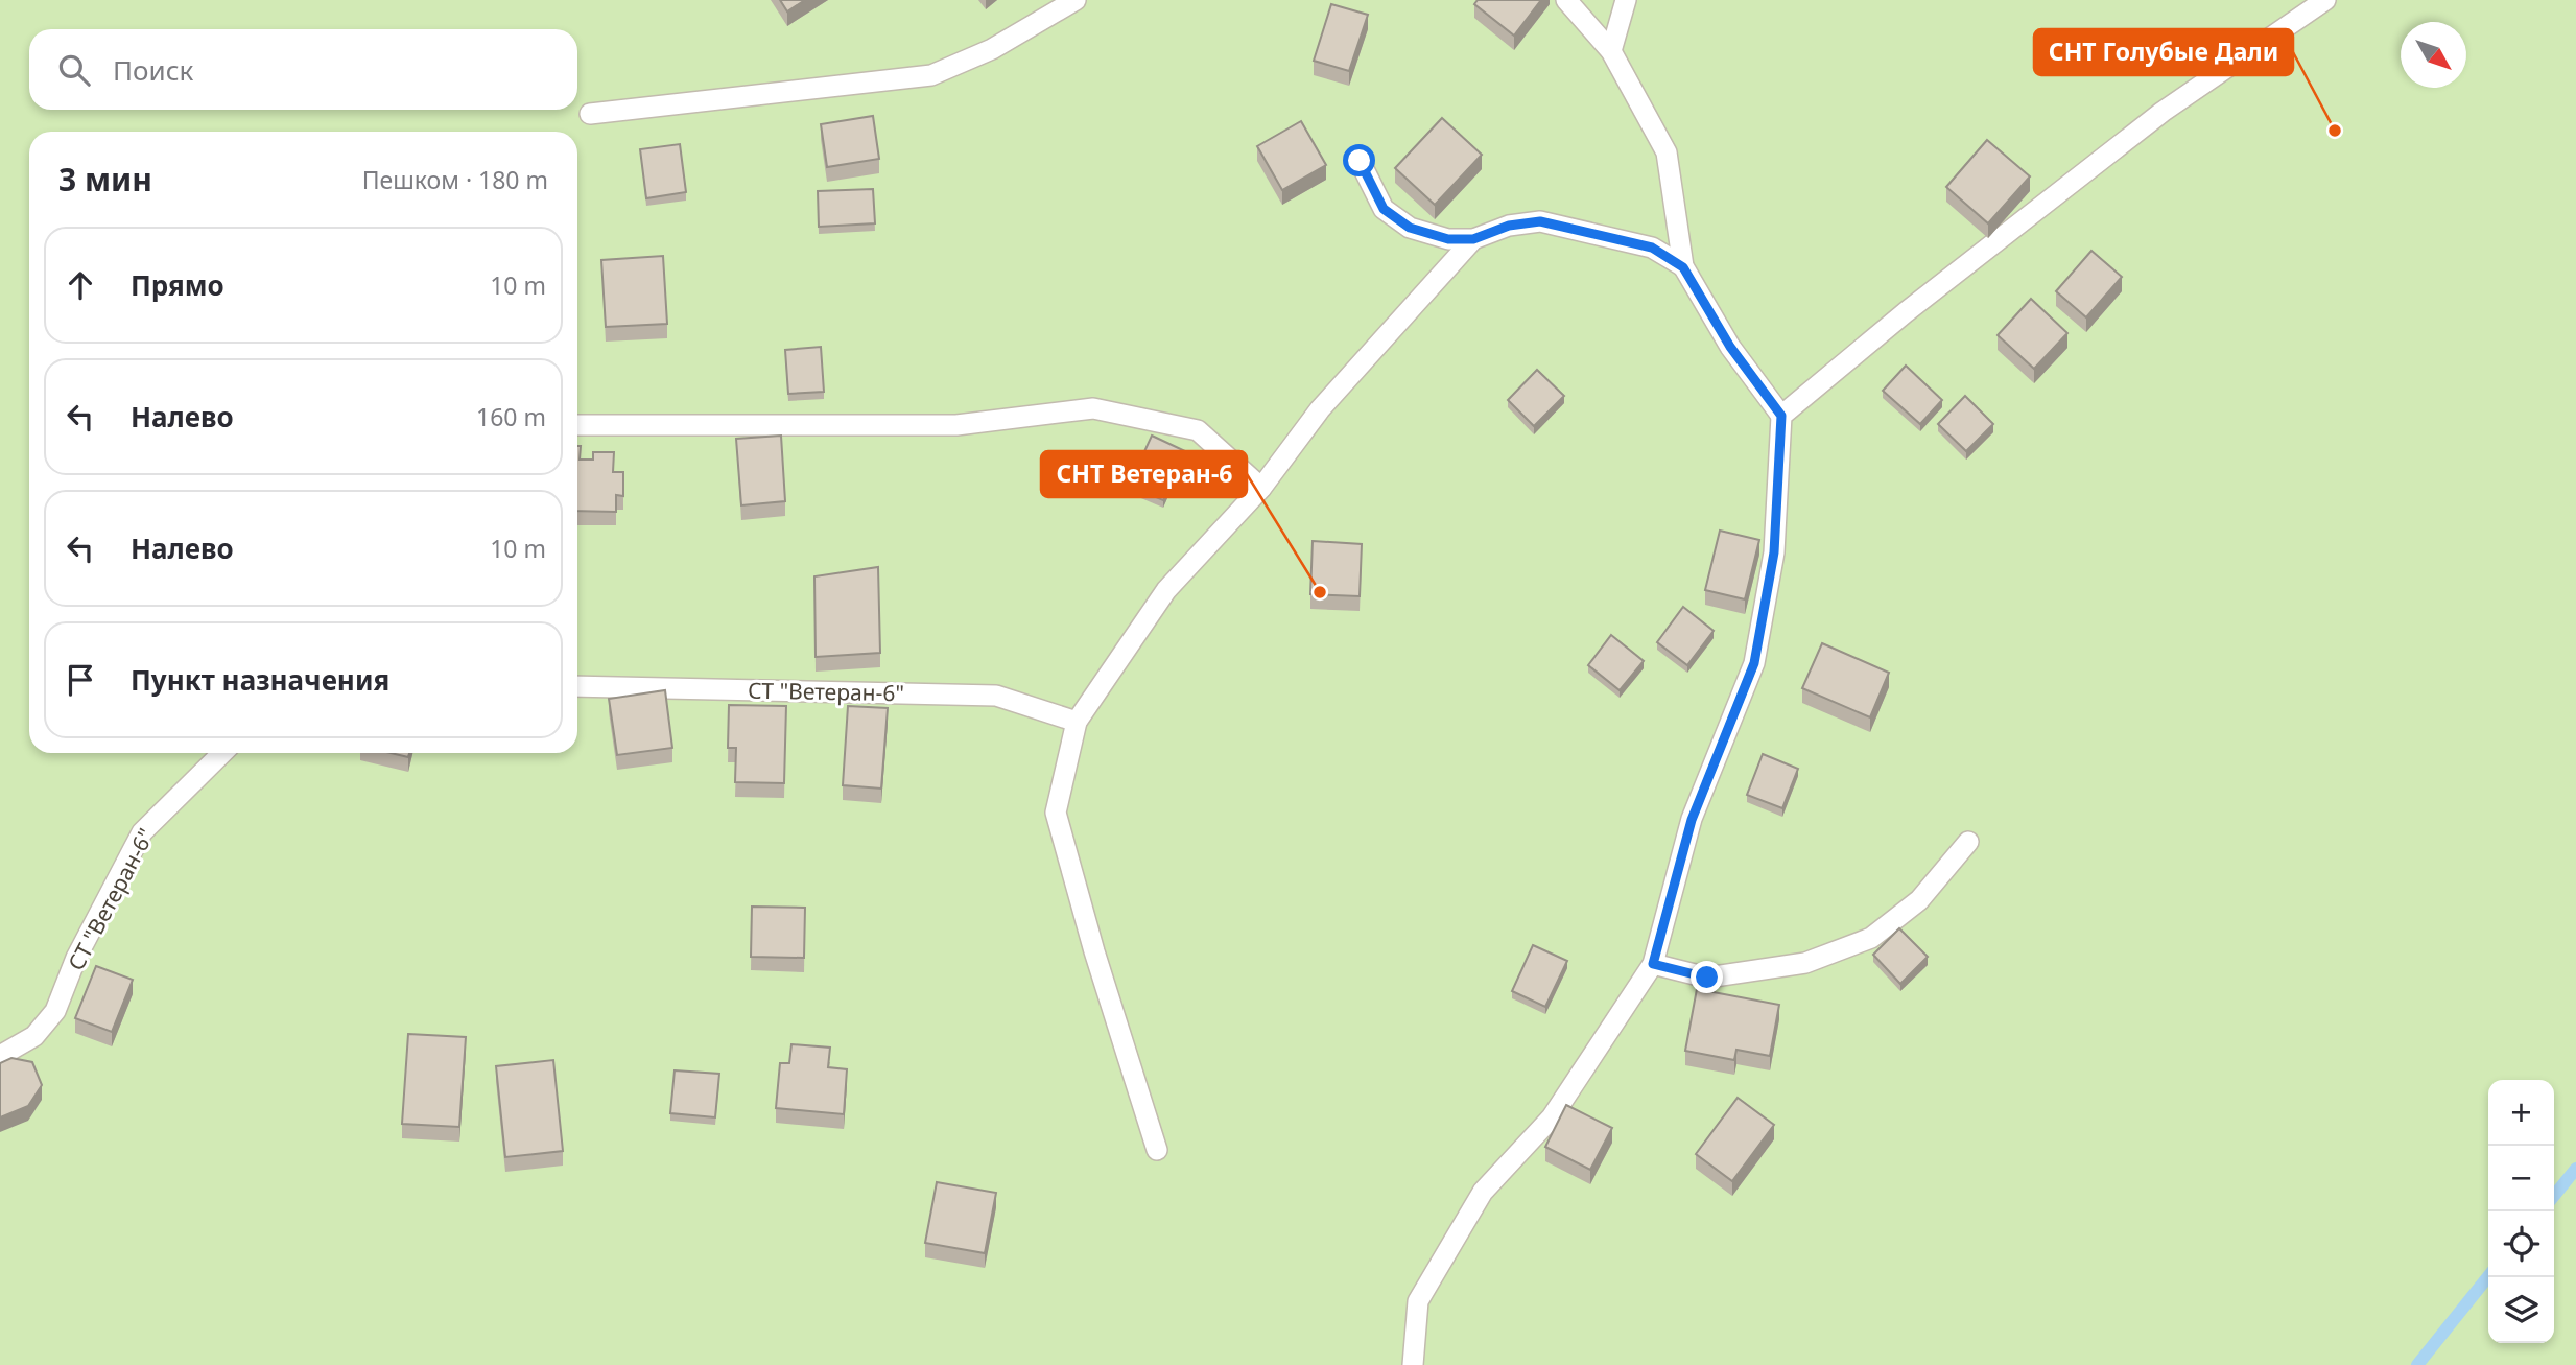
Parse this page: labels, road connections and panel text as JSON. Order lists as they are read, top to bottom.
{
  "streets": {
    "lane": ["СТ \"Ветеран-6\""]
  },
  "places": ["СНТ Голубые Дали", "СНТ Ветеран-6"],
  "north": "bottom right",
  "page": {
    "search": "Поиск",
    "heading": ["3 мин", "Пешком · 180 m"],
    "list": [
      ["Прямо", "10 m"],
      ["Налево", "160 m"],
      ["Налево", "10 m"],
      "Пункт назначения"
    ],
    "map_buttons": ["+", "−"]
  }
}
